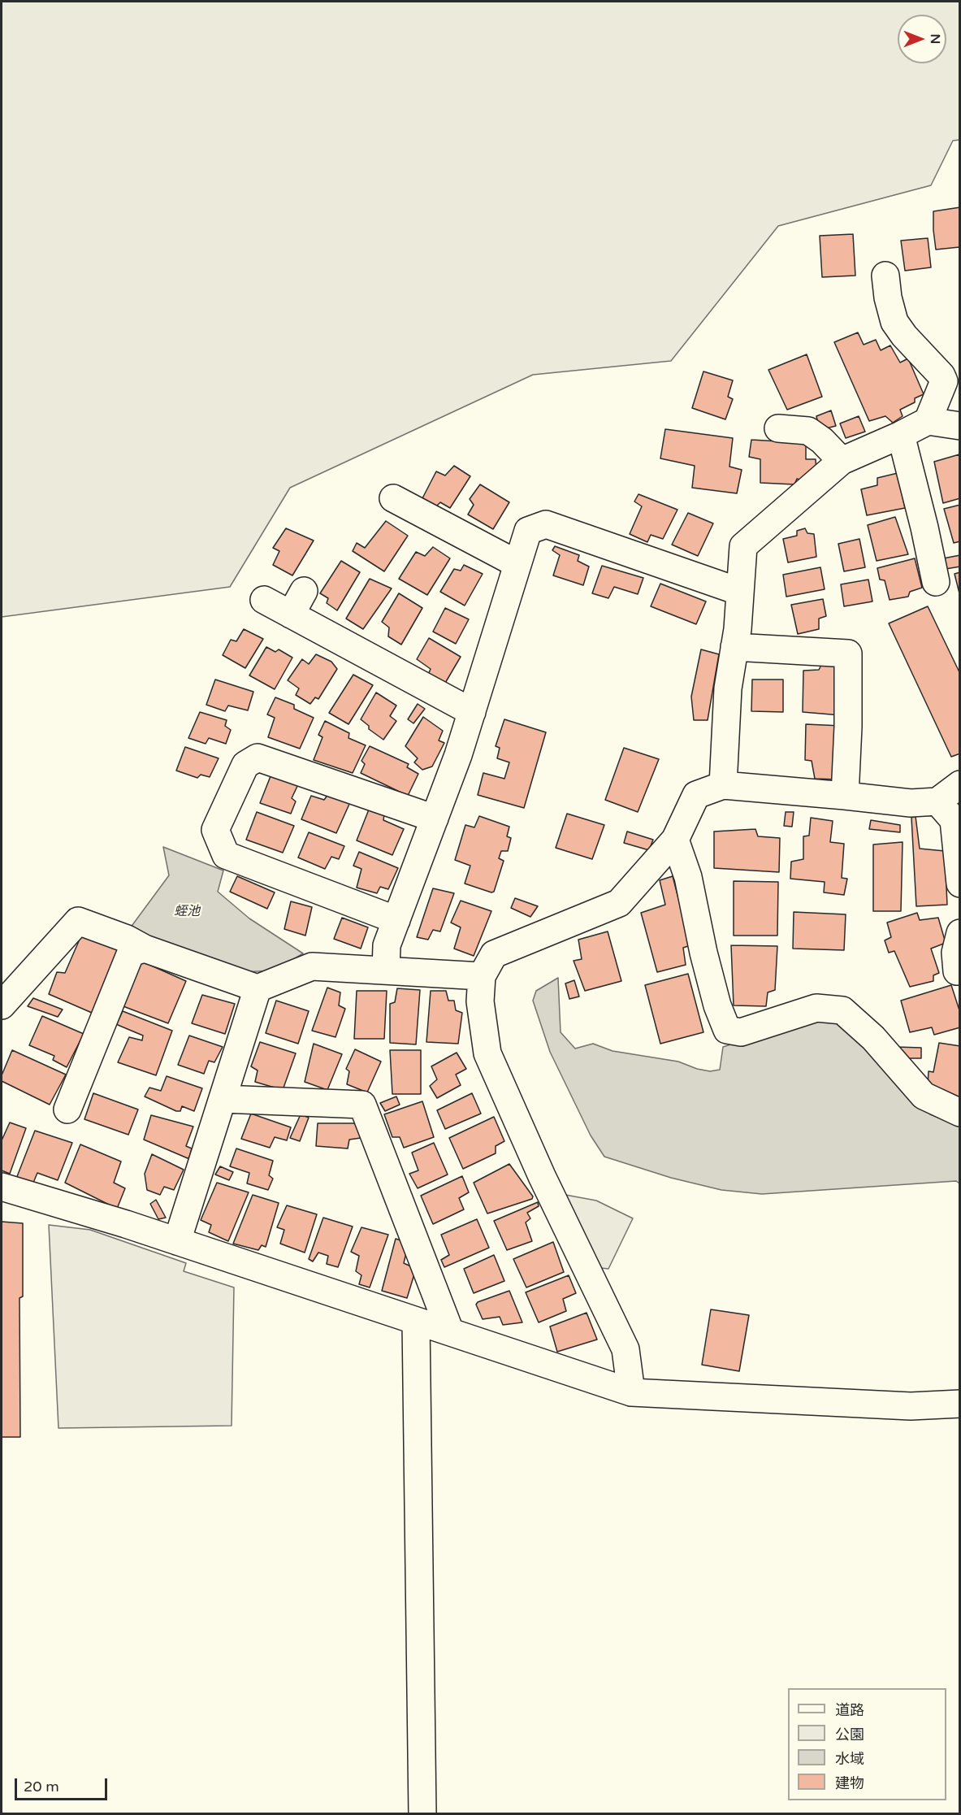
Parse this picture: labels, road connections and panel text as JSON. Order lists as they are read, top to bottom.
{
  "water": ["蛭池"],
  "legend": [
    "道路",
    "公園",
    "水域",
    "建物"
  ],
  "scale_bar": "20 m",
  "north": "right"
}
